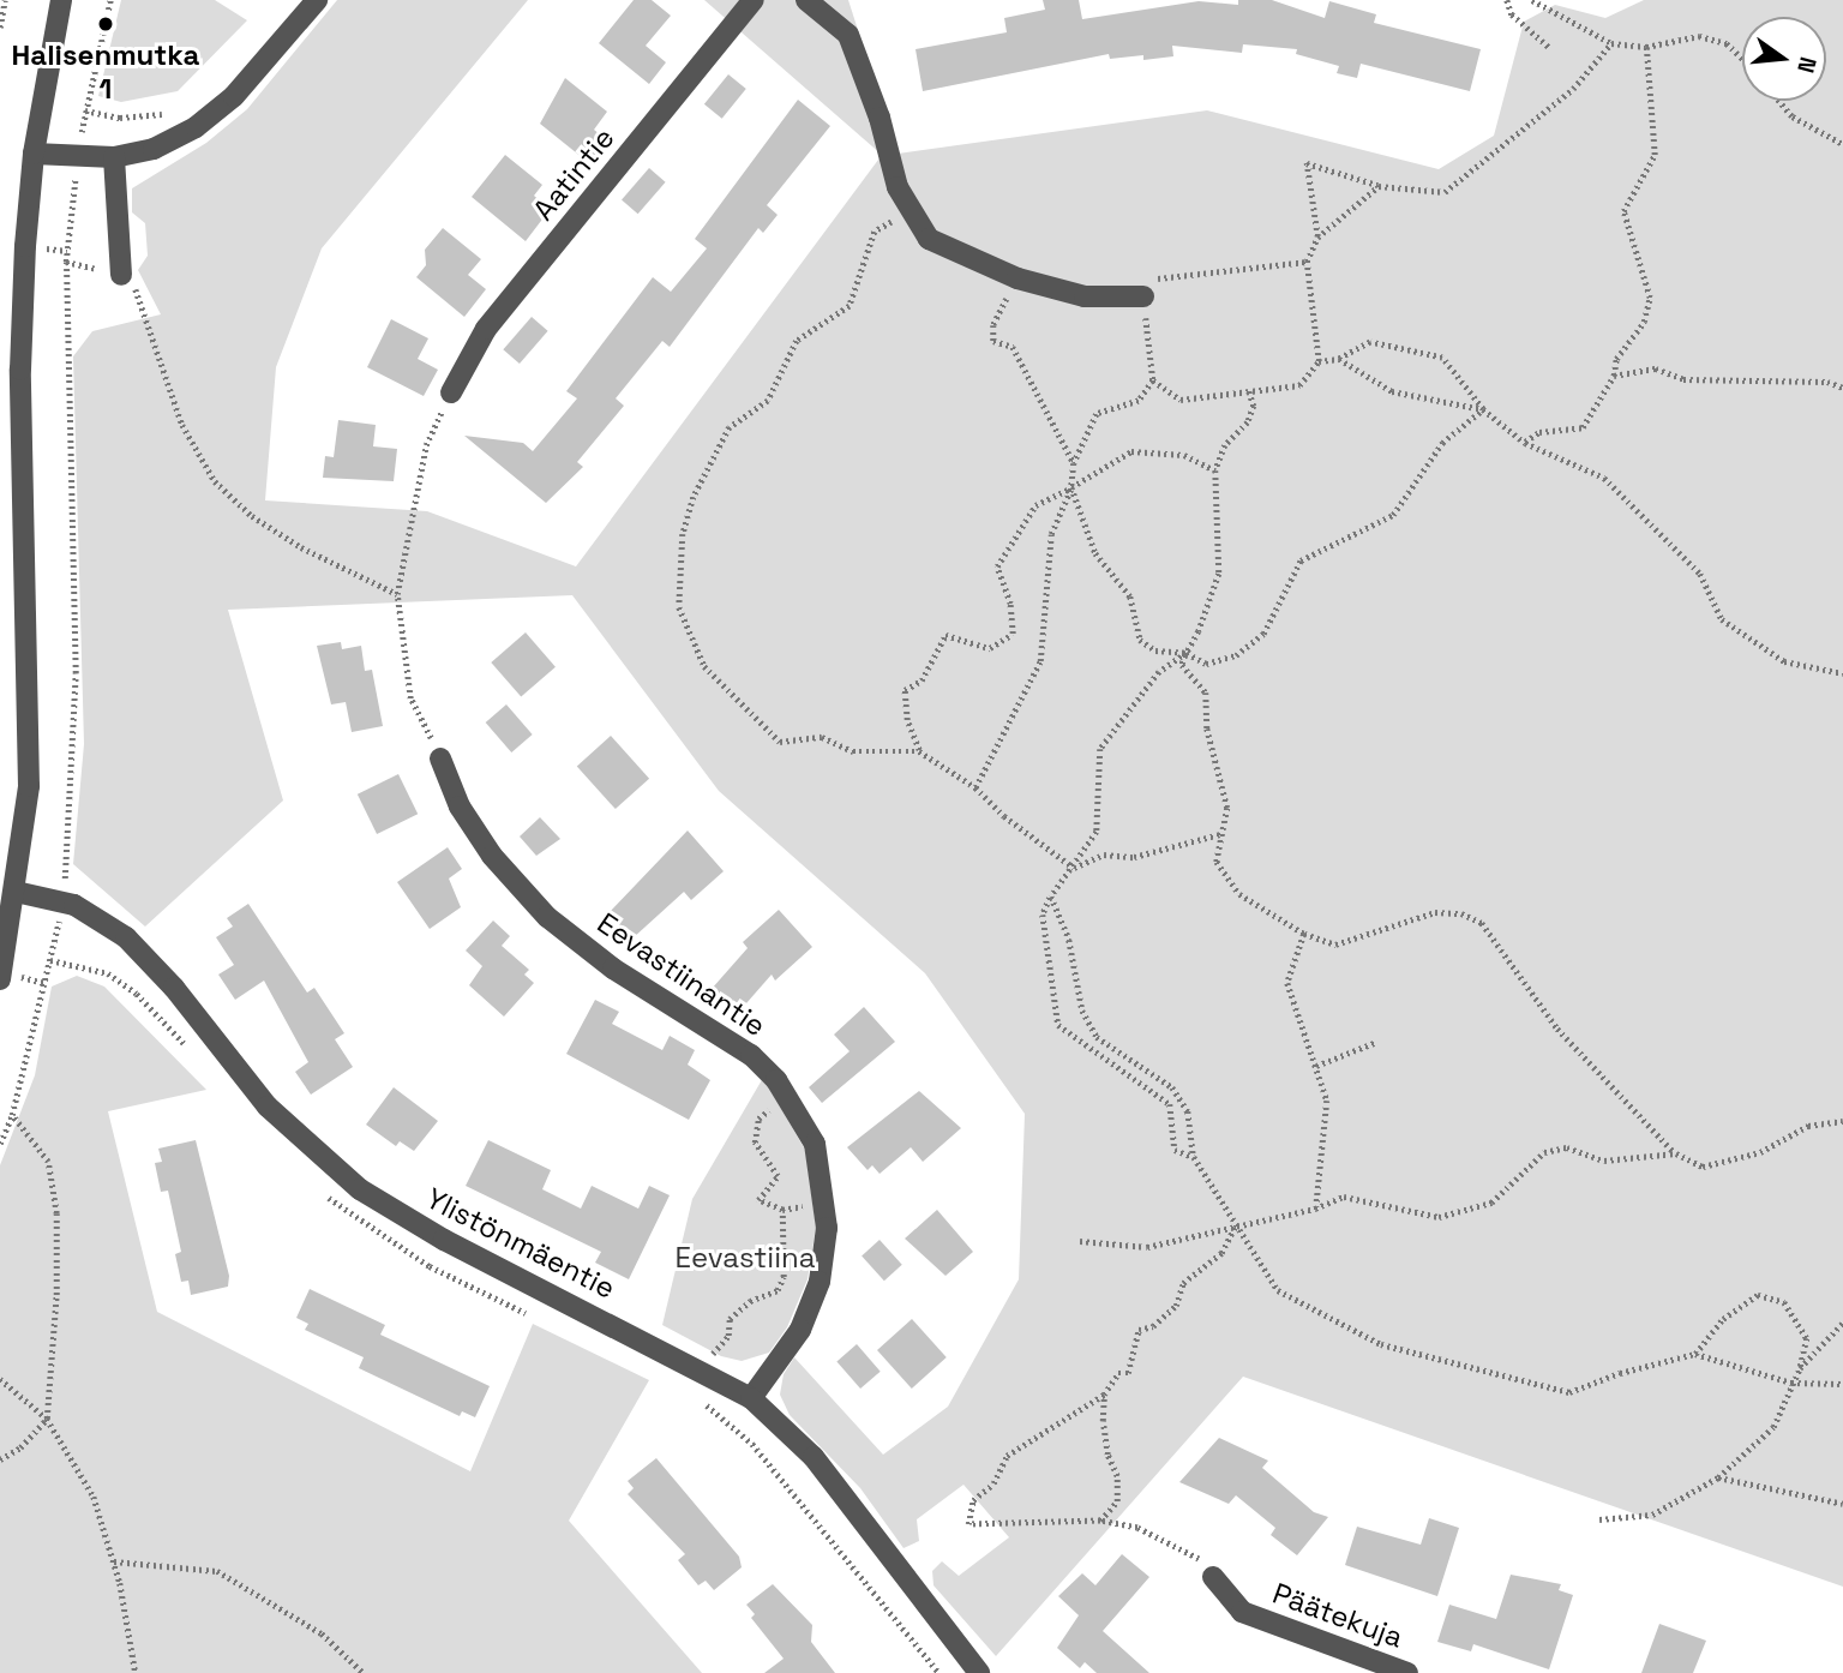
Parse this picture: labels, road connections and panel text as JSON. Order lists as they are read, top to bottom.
{
  "streets": {
    "street": [
      "Aatintie",
      "Eevastiinantie",
      "Ylistönmäentie",
      "Päätekuja"
    ]
  },
  "crossings": [
    ["Eevastiinantie", "Ylistönmäentie"]
  ],
  "parks": ["Eevastiina"],
  "places": ["Halisenmutka 1"],
  "north": "right"
}
